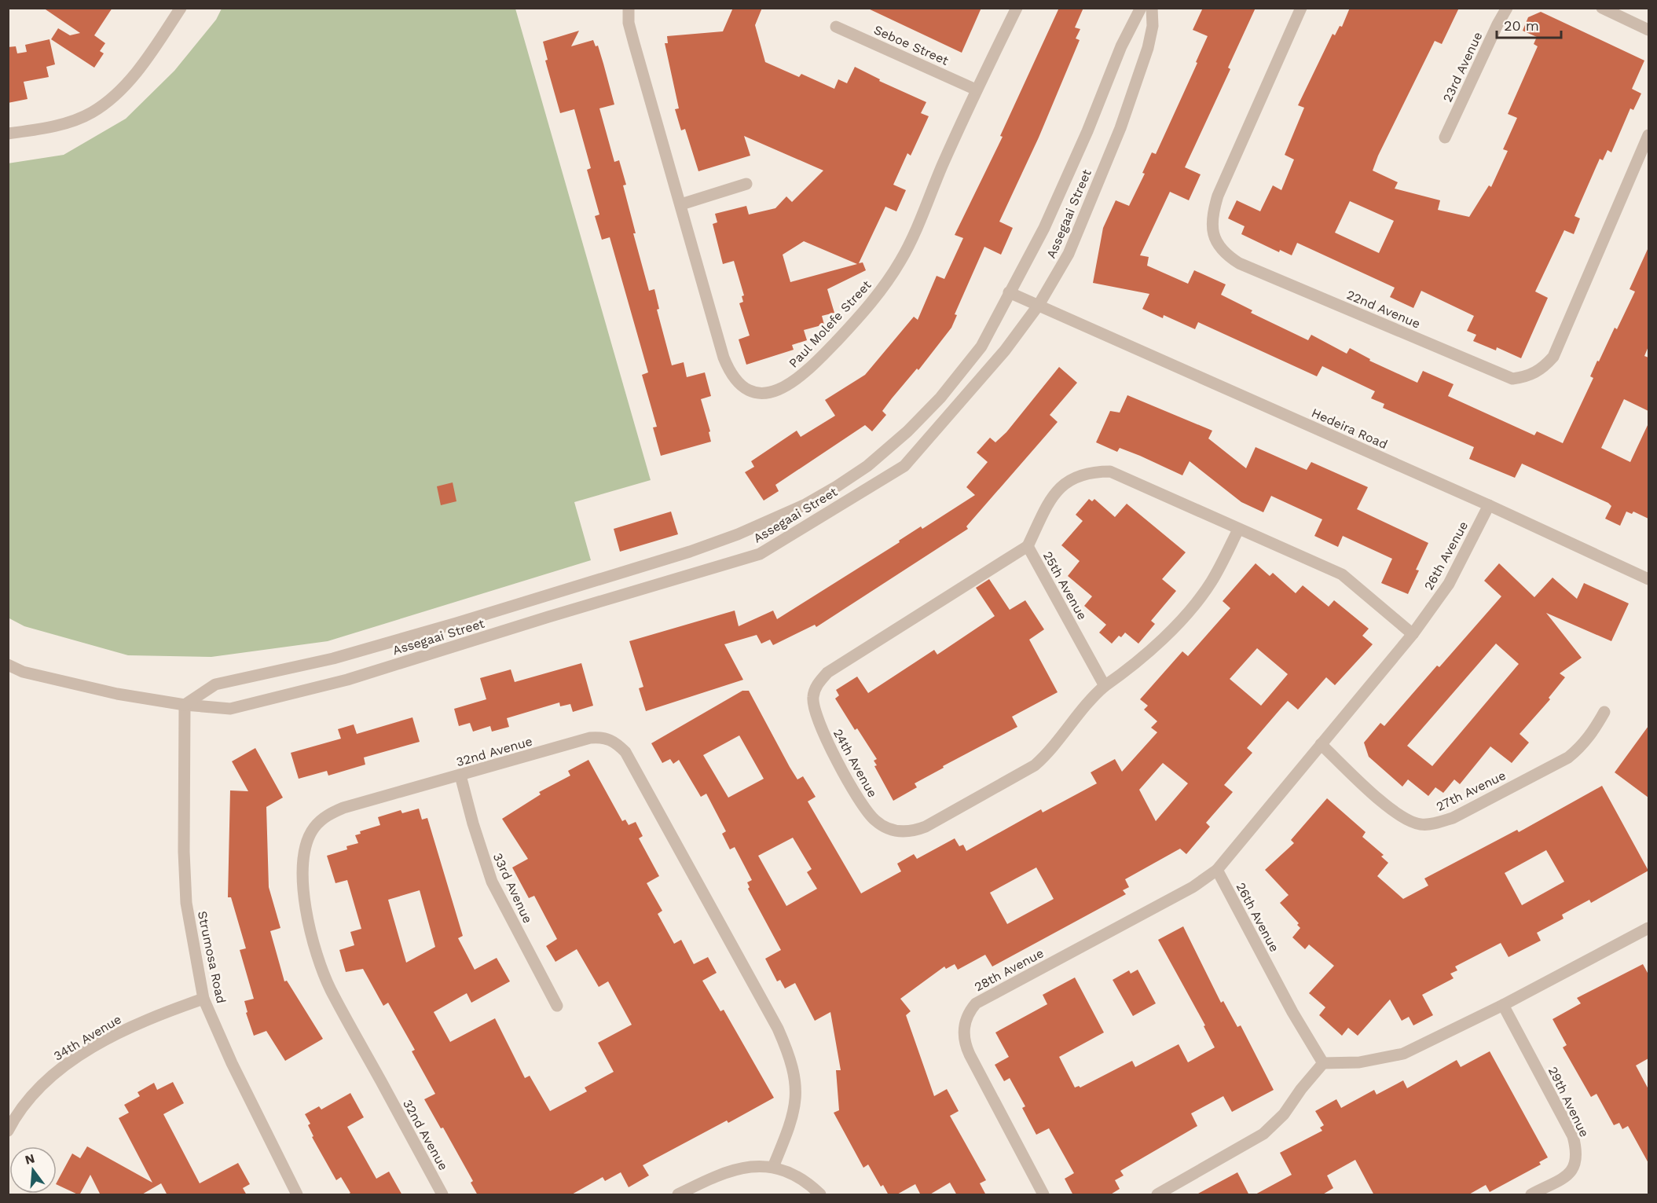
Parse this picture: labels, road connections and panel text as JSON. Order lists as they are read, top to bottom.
{
  "streets": {
    "street": [
      "Seboe Street",
      "23rd Avenue",
      "Assegaai Street",
      "22nd Avenue",
      "Paul Molefe Street",
      "Hedeira Road",
      "26th Avenue",
      "25th Avenue",
      "32nd Avenue",
      "24th Avenue",
      "27th Avenue",
      "33rd Avenue",
      "Strumosa Road",
      "28th Avenue",
      "34th Avenue",
      "29th Avenue"
    ]
  },
  "crossings": [
    ["Seboe Street", "Paul Molefe Street"],
    ["Assegaai Street", "Hedeira Road"],
    ["Assegaai Street", "Strumosa Road"],
    ["Hedeira Road", "26th Avenue"],
    ["26th Avenue", "25th Avenue"],
    ["26th Avenue", "27th Avenue"],
    ["26th Avenue", "28th Avenue"],
    ["25th Avenue", "24th Avenue"],
    ["32nd Avenue", "33rd Avenue"],
    ["Strumosa Road", "34th Avenue"]
  ],
  "scale_bar": "20 m",
  "north": "top"
}
